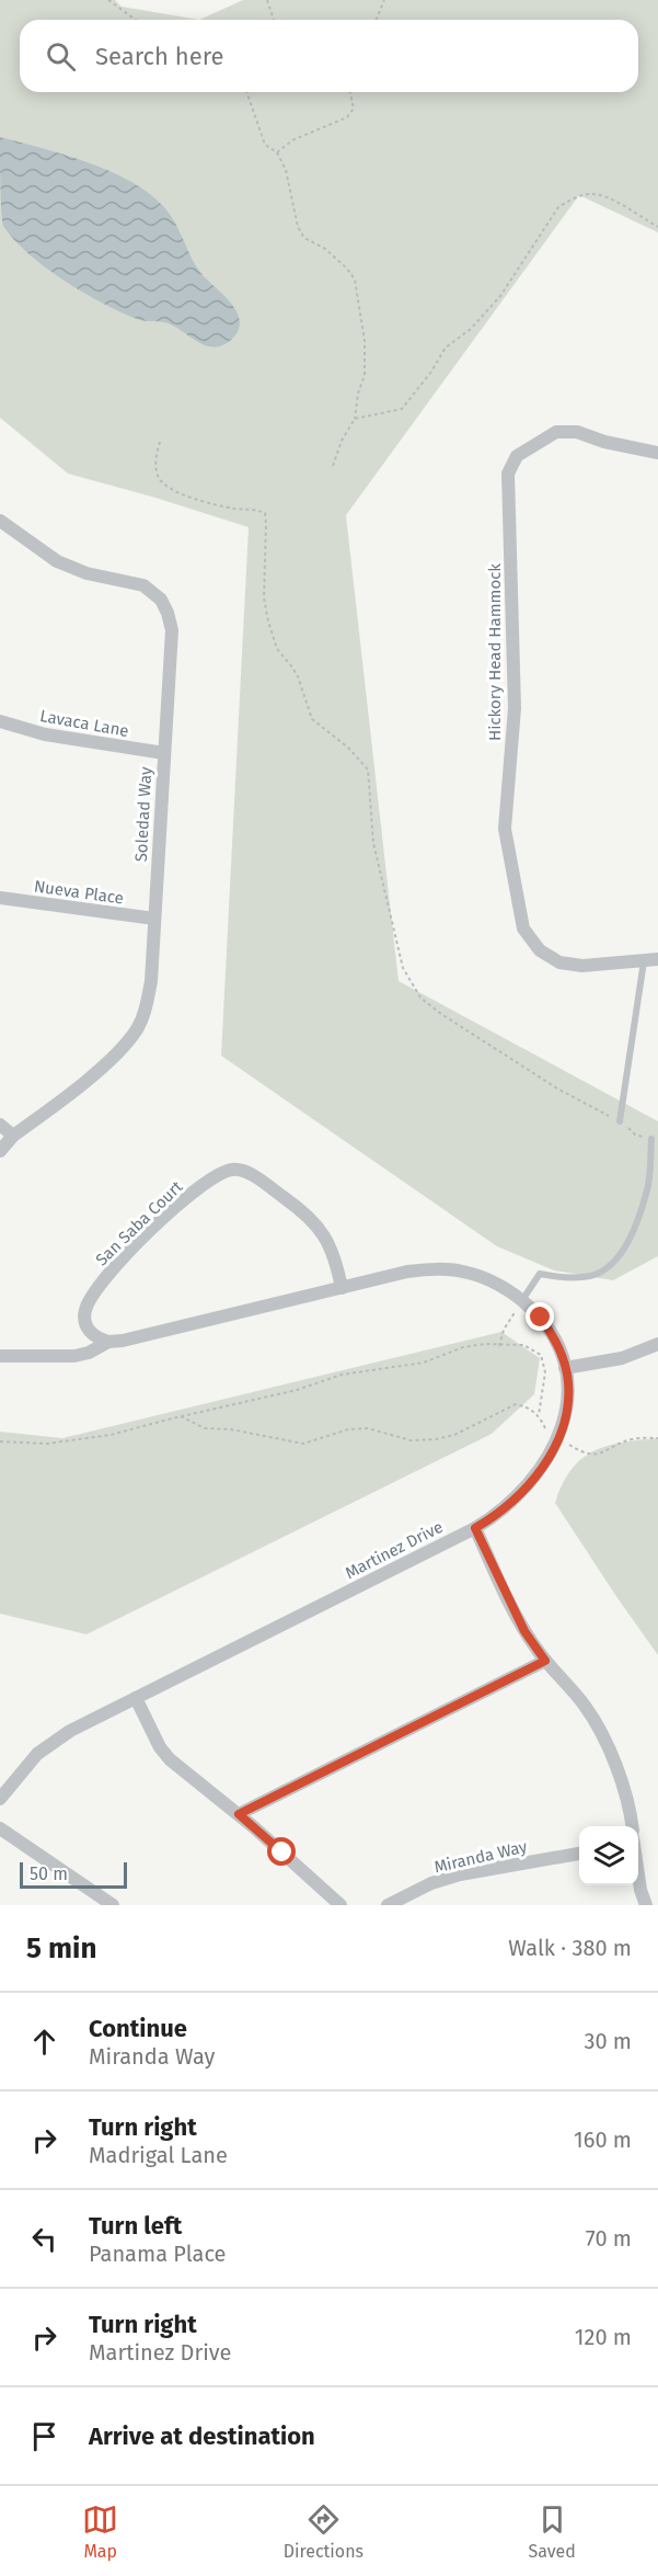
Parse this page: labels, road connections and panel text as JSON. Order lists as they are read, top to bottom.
{
  "streets": {
    "street": [
      "Hickory Head Hammock",
      "Lavaca Lane",
      "Soledad Way",
      "Nueva Place",
      "San Saba Court",
      "Martinez Drive",
      "Miranda Way"
    ]
  },
  "crossings": [
    ["Lavaca Lane", "Soledad Way"],
    ["Soledad Way", "Nueva Place"],
    ["San Saba Court", "Martinez Drive"]
  ],
  "scale_bar": "50 m",
  "page": {
    "search": "Search here",
    "scale": "50 m",
    "heading": ["5 min", "Walk · 380 m"],
    "list": [
      ["Continue", "Miranda Way", "30 m"],
      ["Turn right", "Madrigal Lane", "160 m"],
      ["Turn left", "Panama Place", "70 m"],
      ["Turn right", "Martinez Drive", "120 m"],
      "Arrive at destination"
    ],
    "nav": ["Map", "Directions", "Saved"]
  }
}
